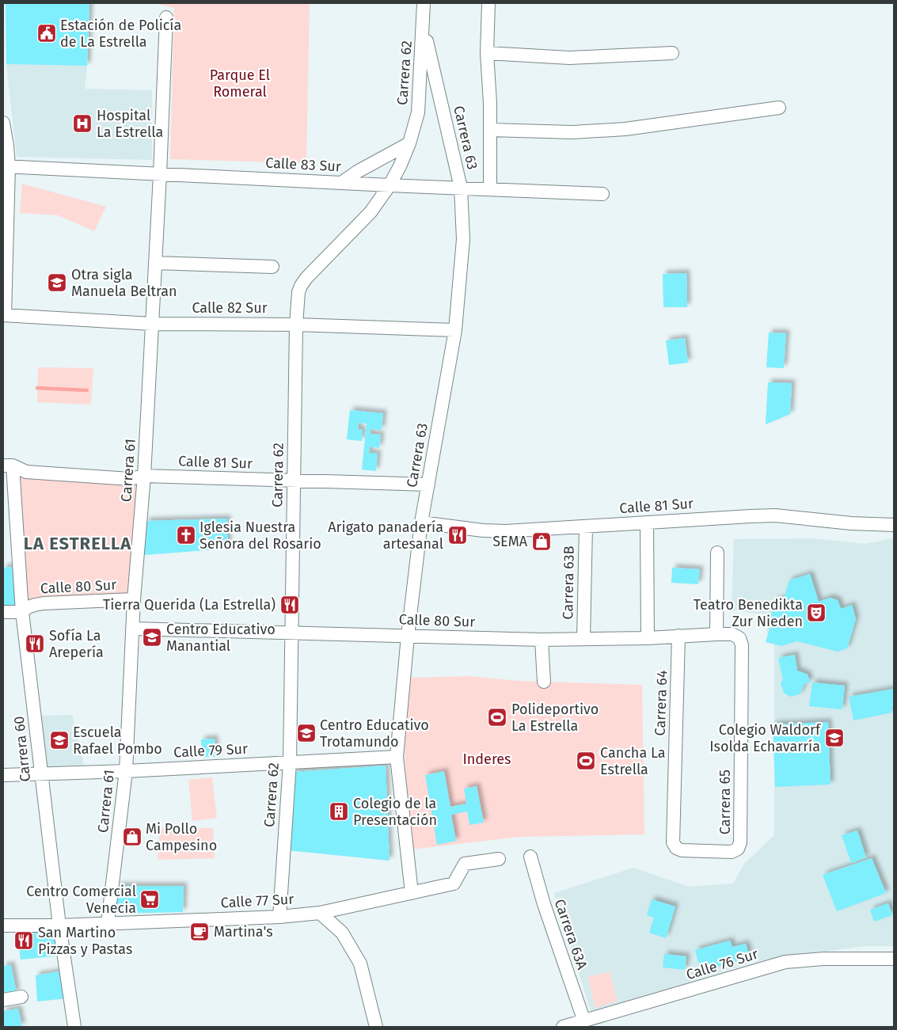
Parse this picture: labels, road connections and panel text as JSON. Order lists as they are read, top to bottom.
{
  "streets": {
    "street": [
      "Carrera 62",
      "Carrera 63",
      "Calle 83 Sur",
      "Calle 82 Sur",
      "Calle 81 Sur",
      "Carrera 61",
      "Carrera 63B",
      "Calle 80 Sur",
      "Carrera 64",
      "Carrera 60",
      "Calle 79 Sur",
      "Carrera 65",
      "Calle 77 Sur",
      "Carrera 63A",
      "Calle 76 Sur"
    ]
  },
  "crossings": [
    ["Carrera 62", "Carrera 63"],
    ["Carrera 62", "Calle 83 Sur"],
    ["Carrera 62", "Calle 82 Sur"],
    ["Carrera 62", "Calle 81 Sur"],
    ["Carrera 62", "Calle 80 Sur"],
    ["Carrera 62", "Calle 79 Sur"],
    ["Carrera 62", "Calle 77 Sur"],
    ["Carrera 63", "Calle 83 Sur"],
    ["Carrera 63", "Calle 82 Sur"],
    ["Carrera 63", "Calle 81 Sur"],
    ["Carrera 63", "Calle 80 Sur"],
    ["Carrera 63", "Calle 79 Sur"],
    ["Carrera 63", "Calle 77 Sur"],
    ["Calle 83 Sur", "Carrera 61"],
    ["Calle 82 Sur", "Carrera 61"],
    ["Calle 81 Sur", "Carrera 61"],
    ["Calle 81 Sur", "Carrera 63B"],
    ["Calle 81 Sur", "Carrera 60"],
    ["Carrera 61", "Calle 80 Sur"],
    ["Carrera 61", "Calle 79 Sur"],
    ["Carrera 61", "Calle 77 Sur"],
    ["Carrera 63B", "Calle 80 Sur"],
    ["Calle 80 Sur", "Carrera 64"],
    ["Calle 80 Sur", "Carrera 60"],
    ["Calle 80 Sur", "Carrera 65"],
    ["Carrera 64", "Carrera 65"],
    ["Carrera 60", "Calle 79 Sur"],
    ["Carrera 60", "Calle 77 Sur"],
    ["Carrera 63A", "Calle 76 Sur"]
  ],
  "districts": ["LA ESTRELLA"],
  "parks": ["Parque El Romeral", "Inderes"],
  "places": {
    "public building": ["Estación de Policía de La Estrella"],
    "hospital": ["Hospital La Estrella"],
    "school or university": [
      "Otra sigla Manuela Beltran",
      "Centro Educativo Manantial",
      "Centro Educativo Trotamundo",
      "Colegio Waldorf Isolda Echavarría",
      "Escuela Rafael Pombo"
    ],
    "church": ["Iglesia Nuestra Señora del Rosario"],
    "restaurant": [
      "Arigato panadería artesanal",
      "Tierra Querida (La Estrella)",
      "Sofía La Arepería",
      "San Martino Pizzas y Pastas"
    ],
    "shop": ["SEMA", "Mi Pollo Campesino"],
    "theatre": ["Teatro Benedikta Zur Nieden"],
    "sports": ["Polideportivo La Estrella", "Cancha La Estrella"],
    "building": ["Colegio de la Presentación"],
    "supermarket": ["Centro Comercial Venecia"],
    "cafe": ["Martina's"]
  }
}
